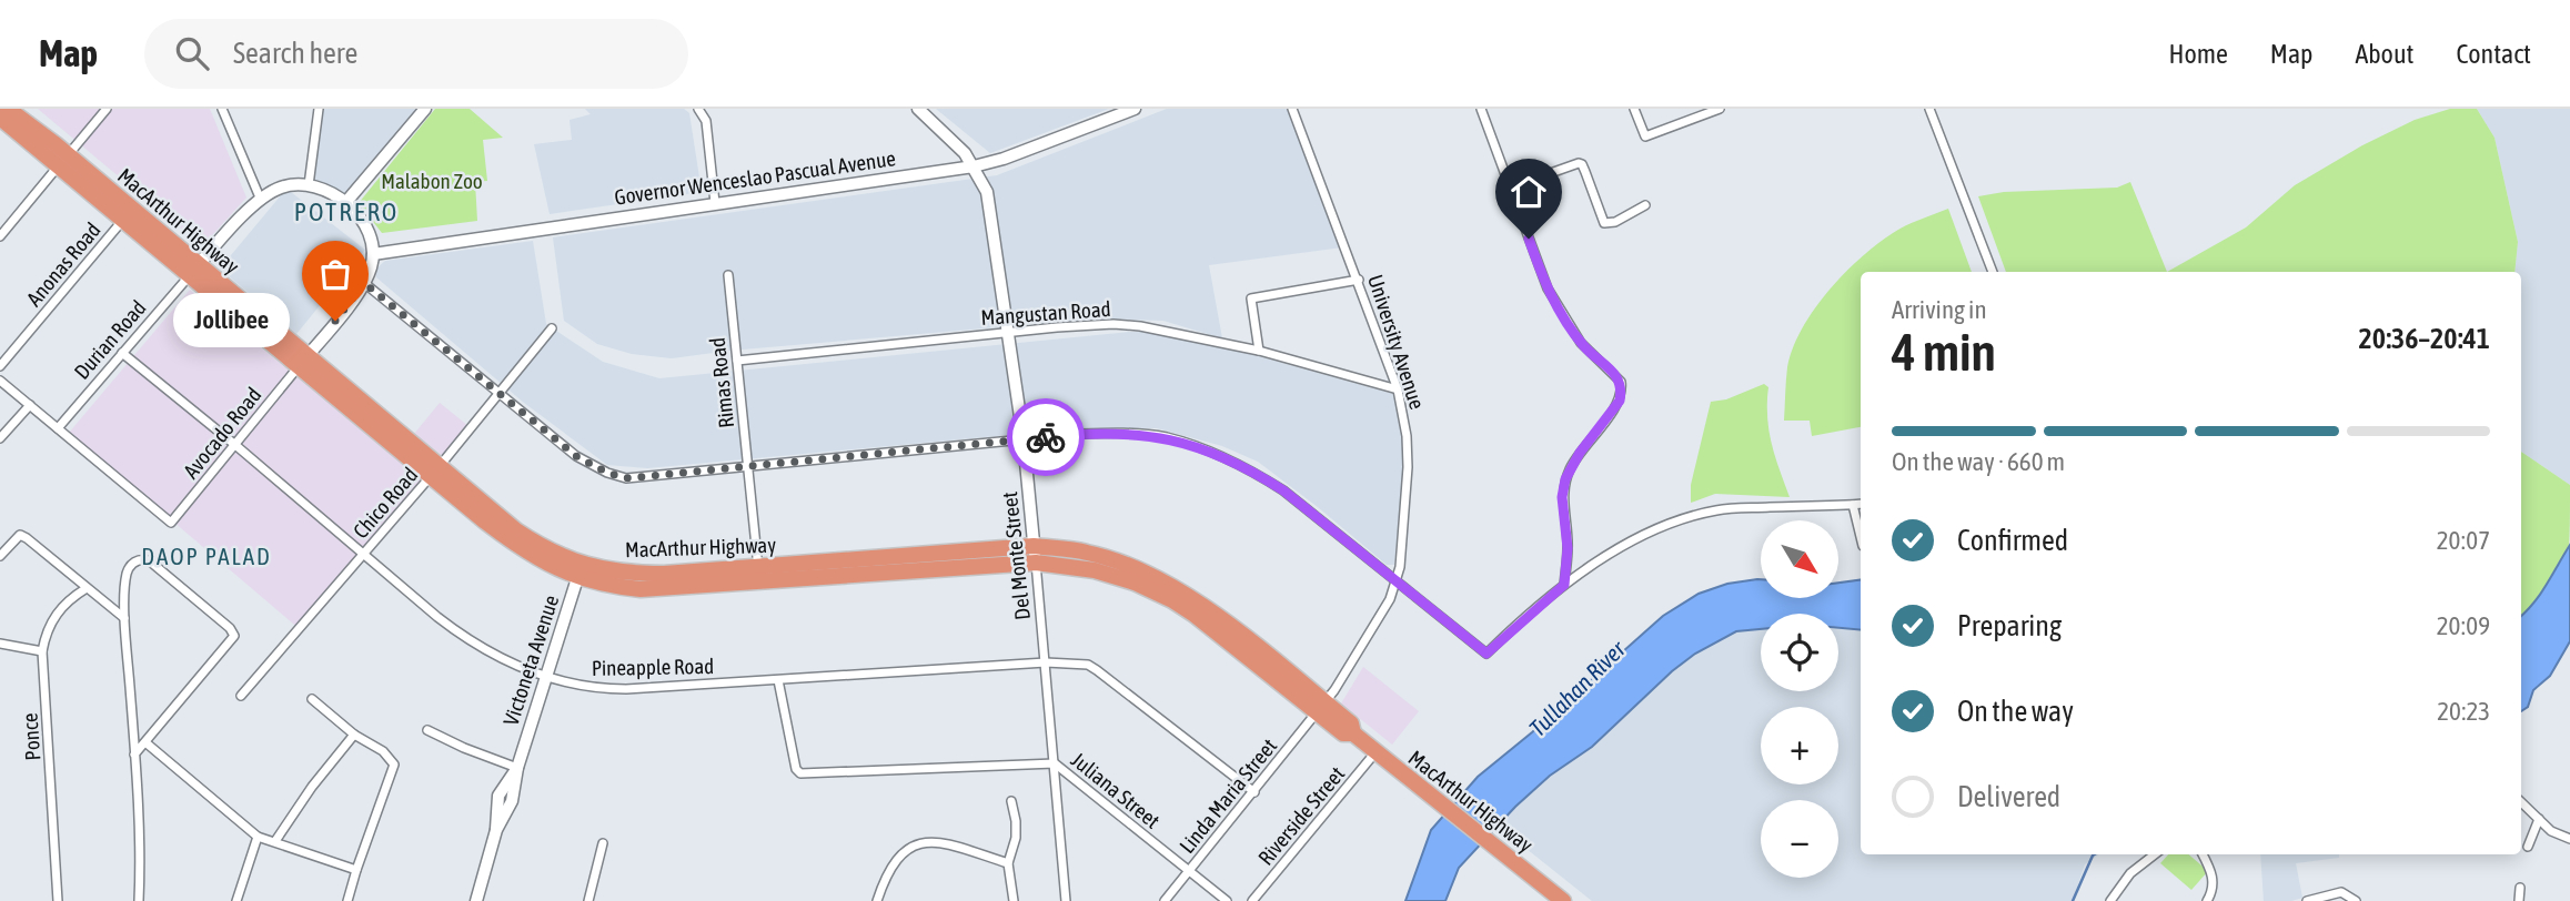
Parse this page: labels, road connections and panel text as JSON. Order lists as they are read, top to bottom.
{
  "streets": {
    "highway": ["MacArthur Highway"],
    "main road": ["Governor Wenceslao Pascual Avenue", "Del Monte Street", "Victoneta Avenue"],
    "street": [
      "Anonas Road",
      "Mangustan Road",
      "Durian Road",
      "University Avenue",
      "Rimas Road",
      "Avocado Road",
      "Chico Road",
      "Pineapple Road",
      "Ponce",
      "Juliana Street",
      "Linda Maria Street",
      "Riverside Street"
    ]
  },
  "crossings": [
    ["Governor Wenceslao Pascual Avenue", "MacArthur Highway"],
    ["Governor Wenceslao Pascual Avenue", "Durian Road"],
    ["Governor Wenceslao Pascual Avenue", "Avocado Road"],
    ["Governor Wenceslao Pascual Avenue", "Del Monte Street"],
    ["MacArthur Highway", "Anonas Road"],
    ["MacArthur Highway", "Durian Road"],
    ["MacArthur Highway", "University Avenue"],
    ["MacArthur Highway", "Rimas Road"],
    ["MacArthur Highway", "Avocado Road"],
    ["MacArthur Highway", "Chico Road"],
    ["MacArthur Highway", "Del Monte Street"],
    ["MacArthur Highway", "Victoneta Avenue"],
    ["MacArthur Highway", "Linda Maria Street"],
    ["MacArthur Highway", "Riverside Street"],
    ["Mangustan Road", "University Avenue"],
    ["Mangustan Road", "Rimas Road"],
    ["Mangustan Road", "Del Monte Street"],
    ["Durian Road", "Avocado Road"],
    ["Durian Road", "Pineapple Road"],
    ["University Avenue", "Linda Maria Street"],
    ["Avocado Road", "Pineapple Road"],
    ["Chico Road", "Pineapple Road"],
    ["Del Monte Street", "Pineapple Road"],
    ["Del Monte Street", "Juliana Street"],
    ["Victoneta Avenue", "Pineapple Road"],
    ["Pineapple Road", "Linda Maria Street"],
    ["Juliana Street", "Linda Maria Street"]
  ],
  "districts": ["POTRERO", "DAOP PALAD"],
  "water": ["Tullahan River"],
  "parks": ["Malabon Zoo"],
  "places": ["Jollibee"],
  "north": "bottom right",
  "page": {
    "header": "Map",
    "search": "Search here",
    "nav": [
      "Home",
      "Map",
      "About",
      "Contact"
    ],
    "heading": ["4 min", "Arriving in", "20:36–20:41"],
    "bubble": "Jollibee",
    "bar": "On the way · 660 m",
    "list": [
      ["Confirmed", "20:07"],
      ["Preparing", "20:09"],
      ["On the way", "20:23"],
      "Delivered"
    ],
    "map_buttons": ["+", "−"]
  }
}
